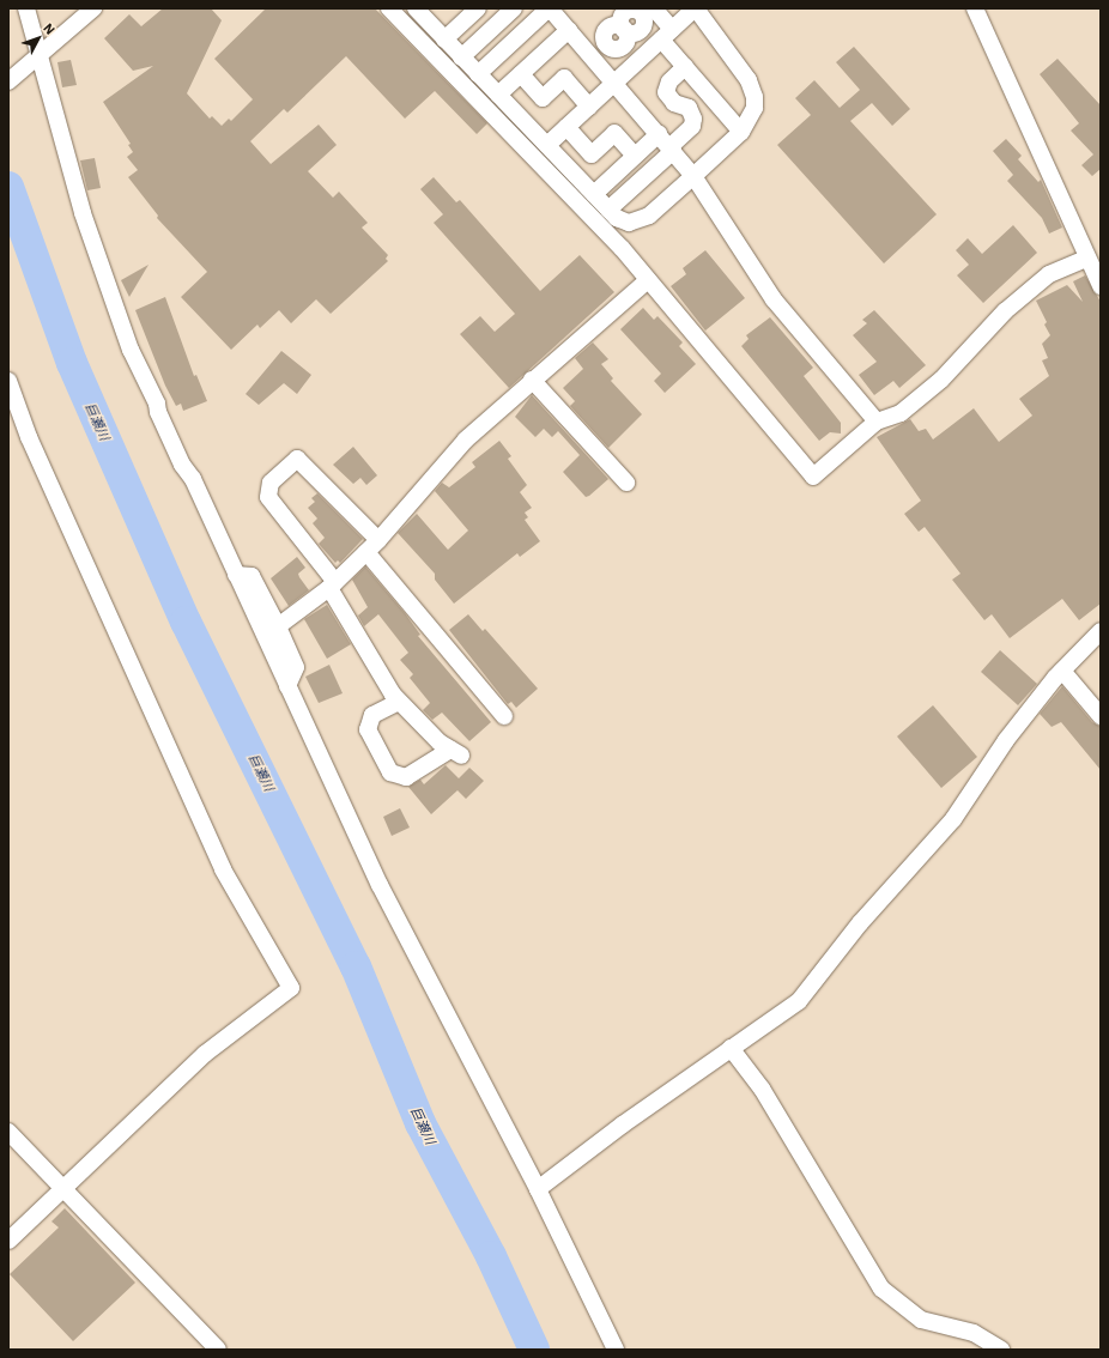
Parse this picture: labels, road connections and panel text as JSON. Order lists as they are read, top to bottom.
{
  "water": ["巨瀬川"],
  "north": "top right"
}
